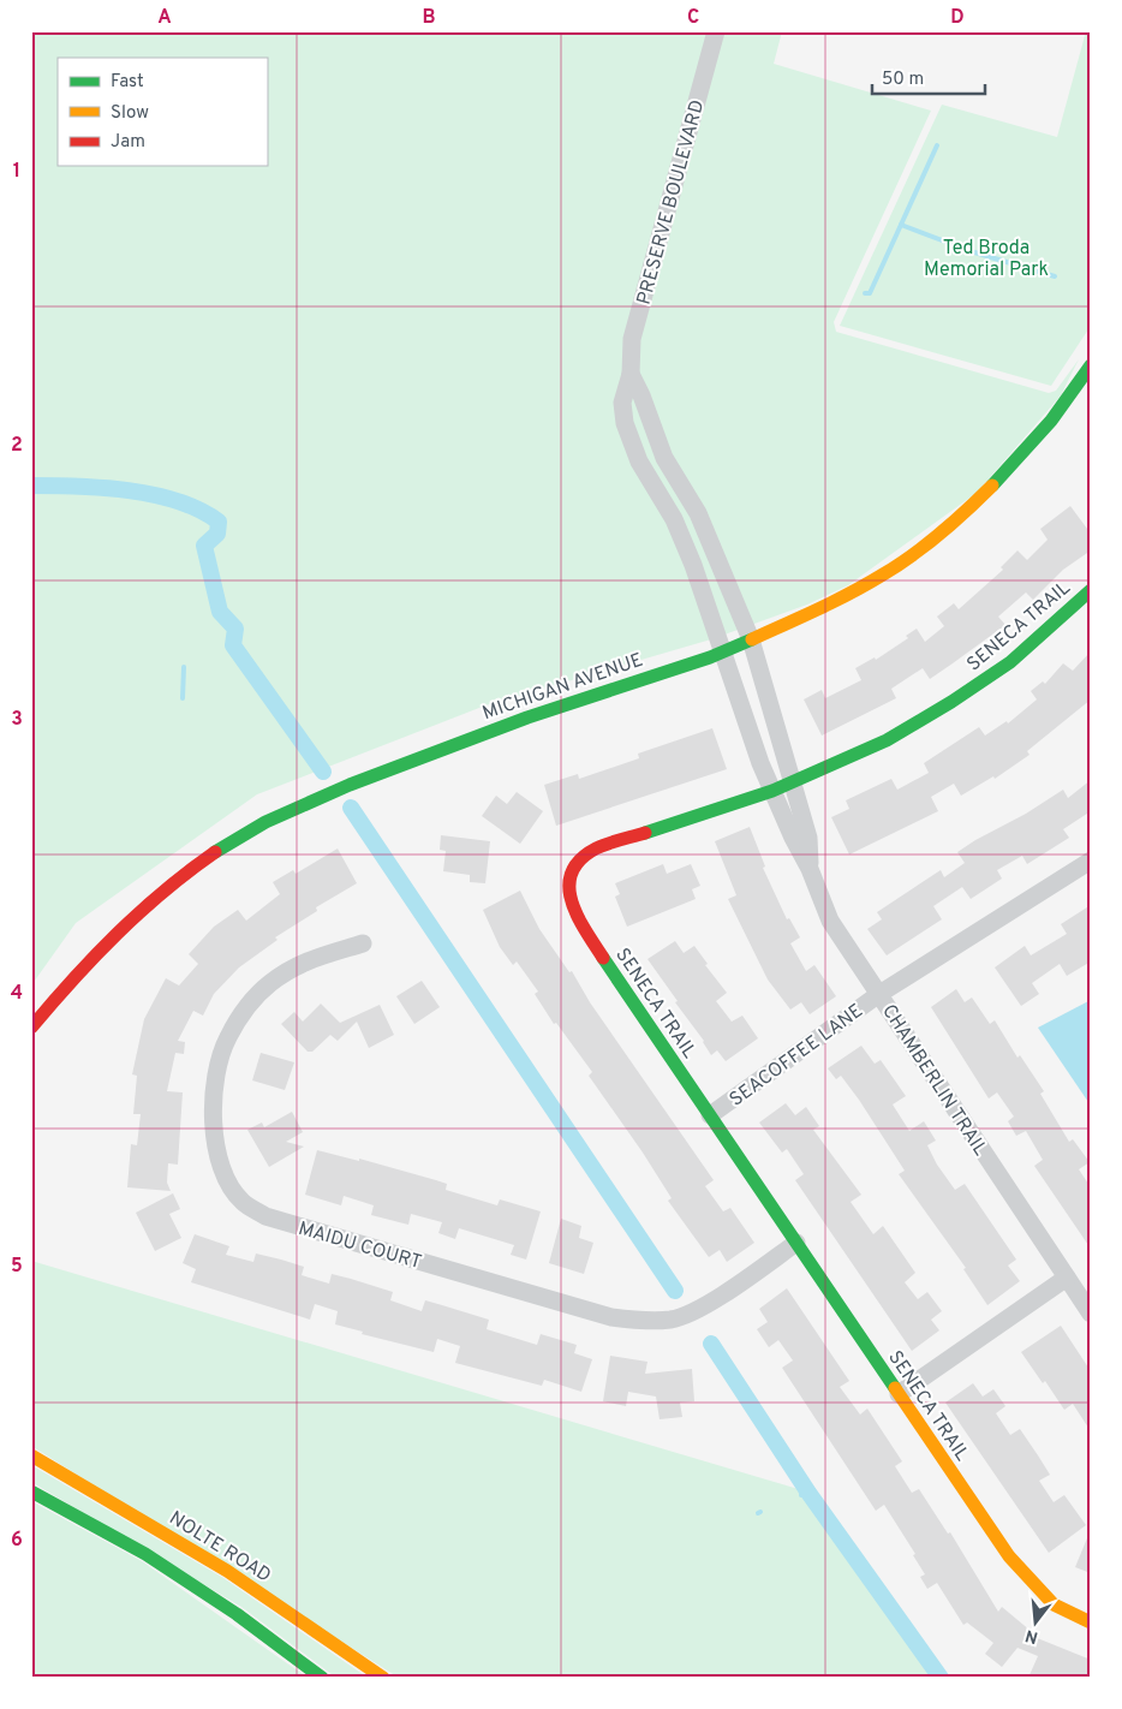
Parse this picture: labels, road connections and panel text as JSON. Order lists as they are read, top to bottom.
{
  "streets": {
    "street": [
      "PRESERVE BOULEVARD",
      "SENECA TRAIL",
      "MICHIGAN AVENUE",
      "SEACOFFEE LANE",
      "CHAMBERLIN TRAIL",
      "MAIDU COURT",
      "NOLTE ROAD"
    ]
  },
  "crossings": [
    ["PRESERVE BOULEVARD", "SENECA TRAIL"],
    ["PRESERVE BOULEVARD", "MICHIGAN AVENUE"],
    ["SENECA TRAIL", "SEACOFFEE LANE"],
    ["SENECA TRAIL", "MAIDU COURT"],
    ["SEACOFFEE LANE", "CHAMBERLIN TRAIL"]
  ],
  "parks": ["Ted Broda Memorial Park"],
  "legend": ["Fast", "Slow", "Jam"],
  "scale_bar": "50 m",
  "north": "bottom",
  "grid": {
    "columns": [
      "A",
      "B",
      "C",
      "D"
    ],
    "rows": [
      "1",
      "2",
      "3",
      "4",
      "5",
      "6"
    ]
  }
}
